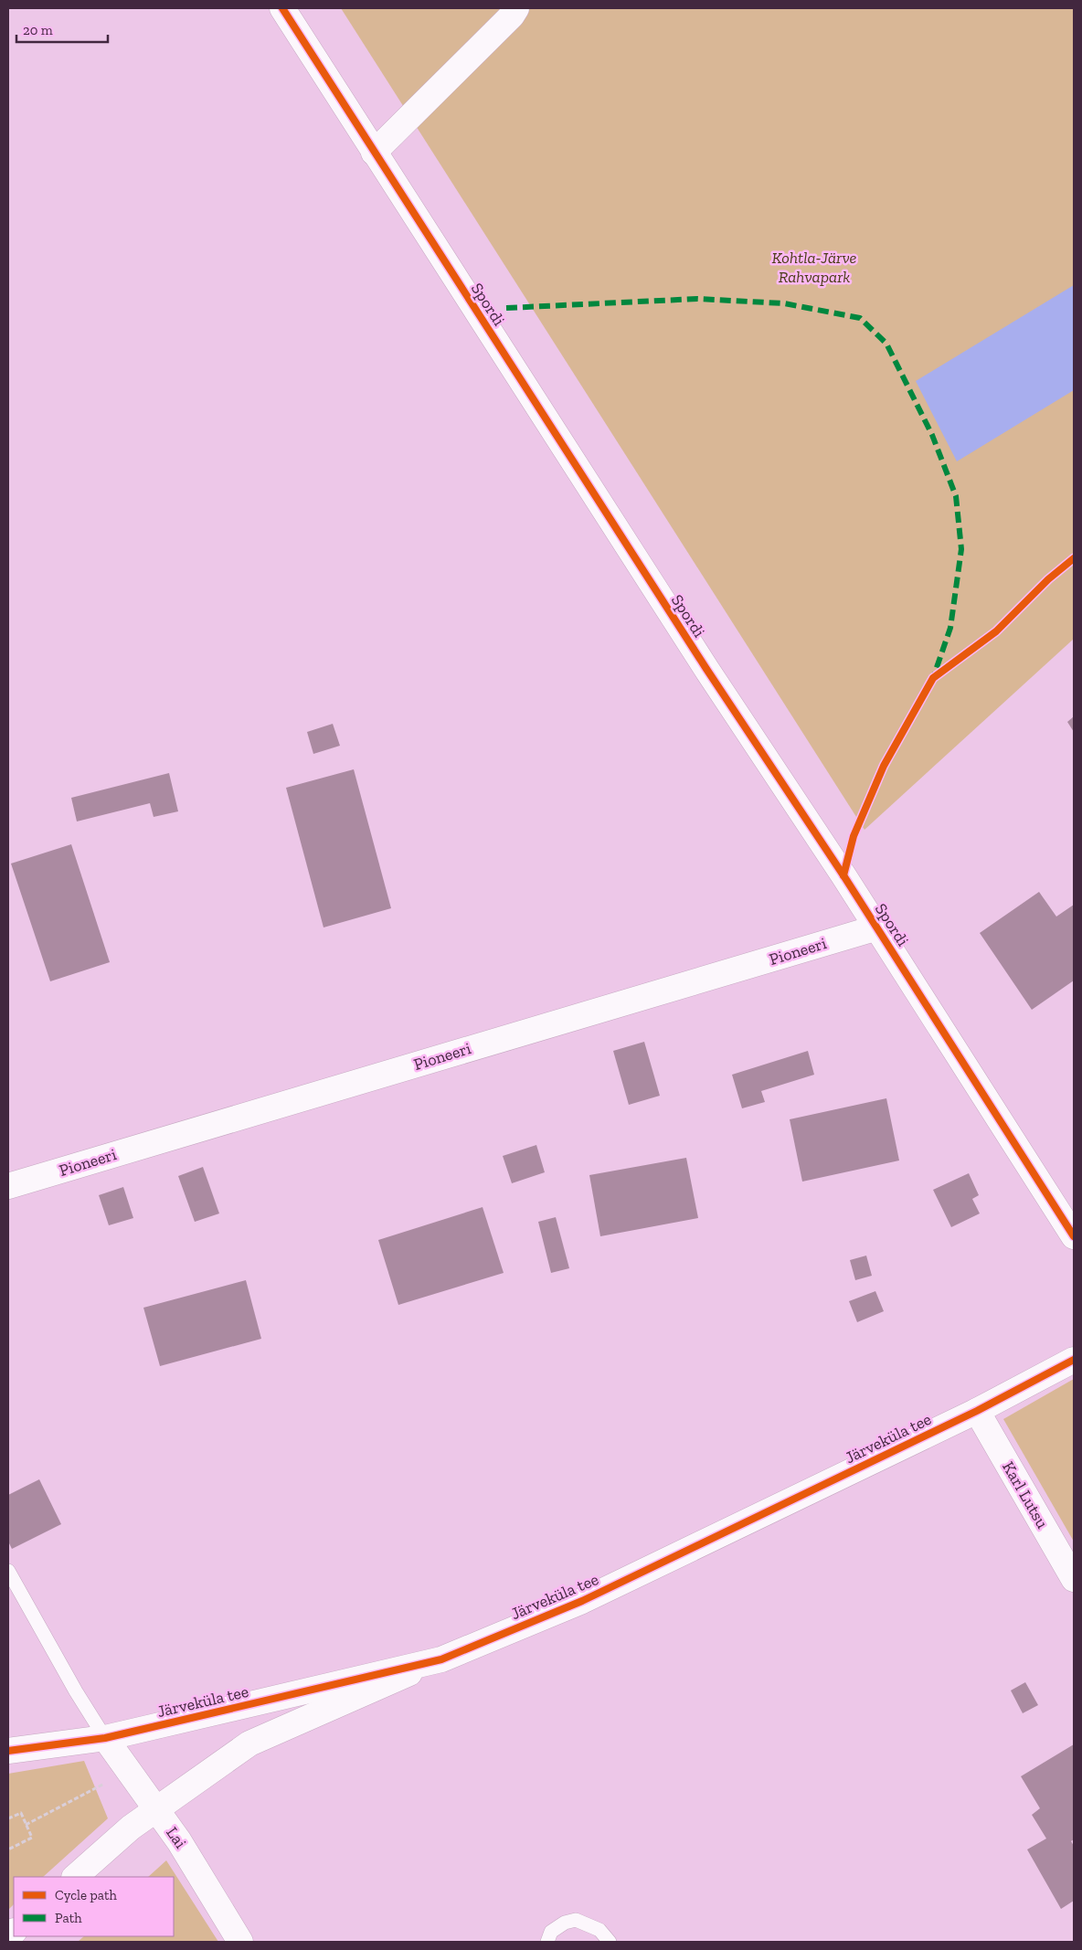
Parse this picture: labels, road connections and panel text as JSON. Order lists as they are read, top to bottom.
{
  "streets": {
    "street": [
      "Spordi",
      "Pioneeri",
      "Järveküla tee",
      "Karl Lutsu",
      "Lai"
    ]
  },
  "crossings": [
    ["Spordi", "Pioneeri"],
    ["Järveküla tee", "Karl Lutsu"],
    ["Järveküla tee", "Lai"]
  ],
  "parks": ["Kohtla-Järve Rahvapark"],
  "legend": ["Cycle path", "Path"],
  "scale_bar": "20 m"
}
